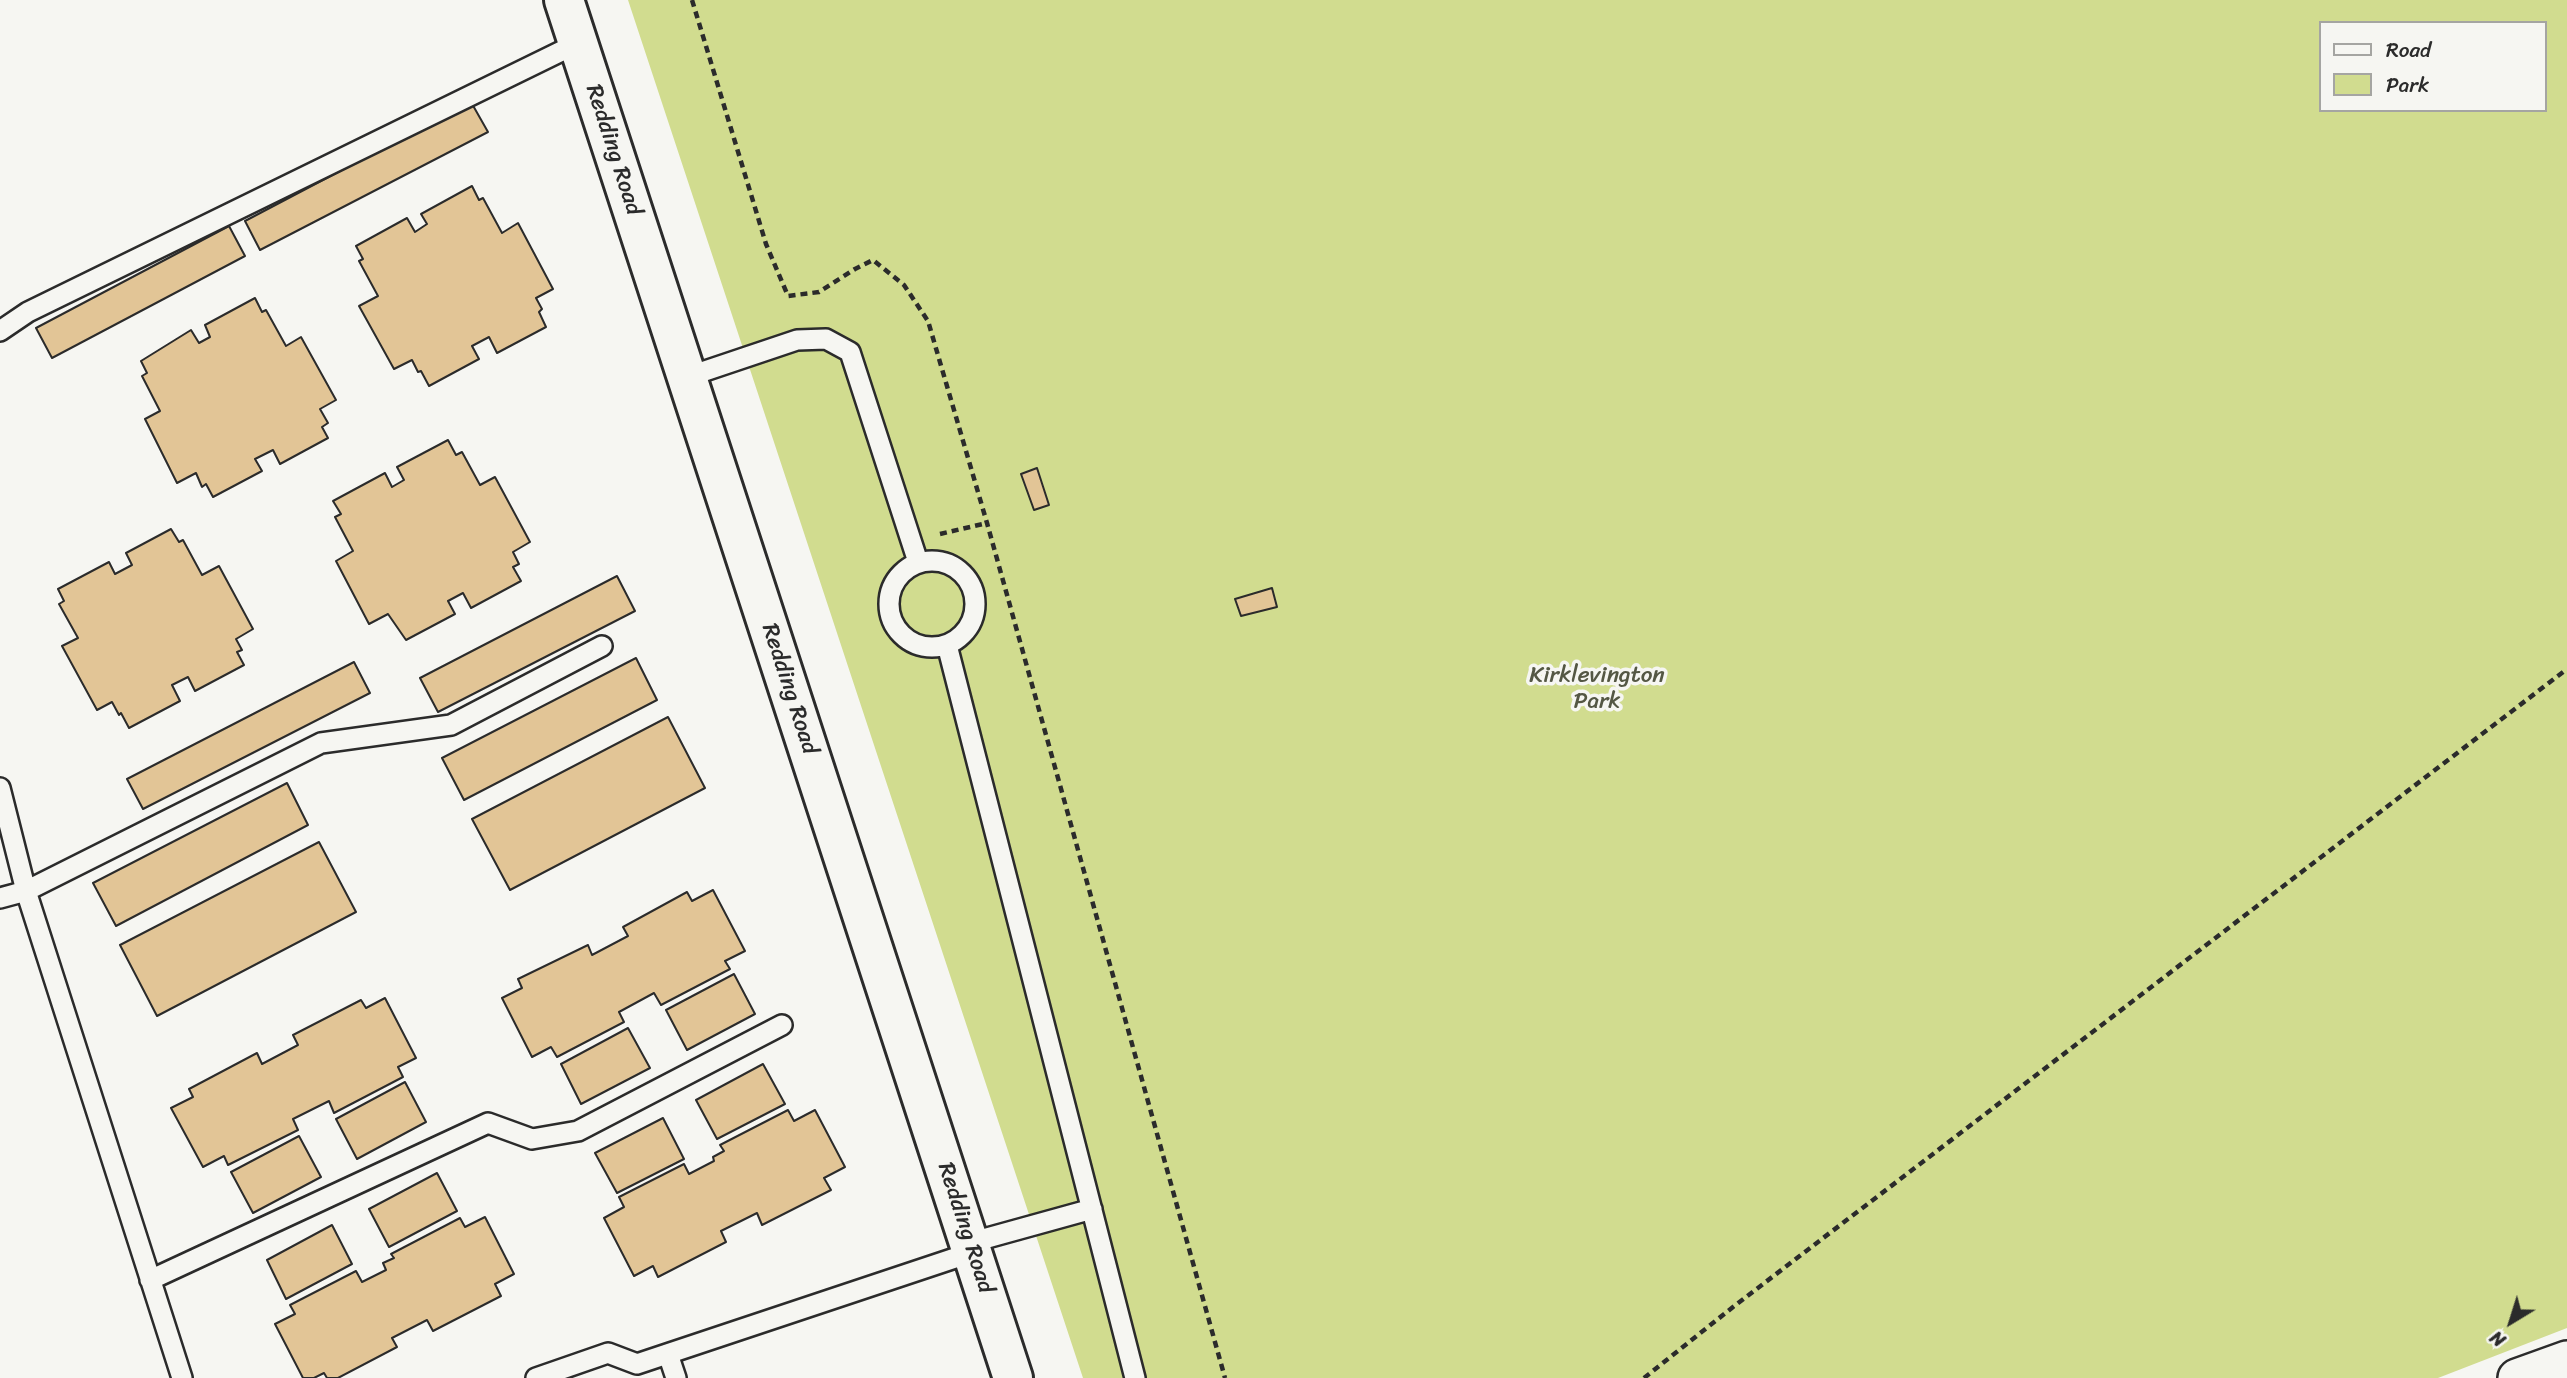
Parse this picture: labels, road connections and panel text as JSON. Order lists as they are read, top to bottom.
{
  "streets": {
    "street": ["Redding Road"]
  },
  "parks": ["Kirklevington Park"],
  "legend": ["Road", "Park"],
  "north": "bottom left"
}
